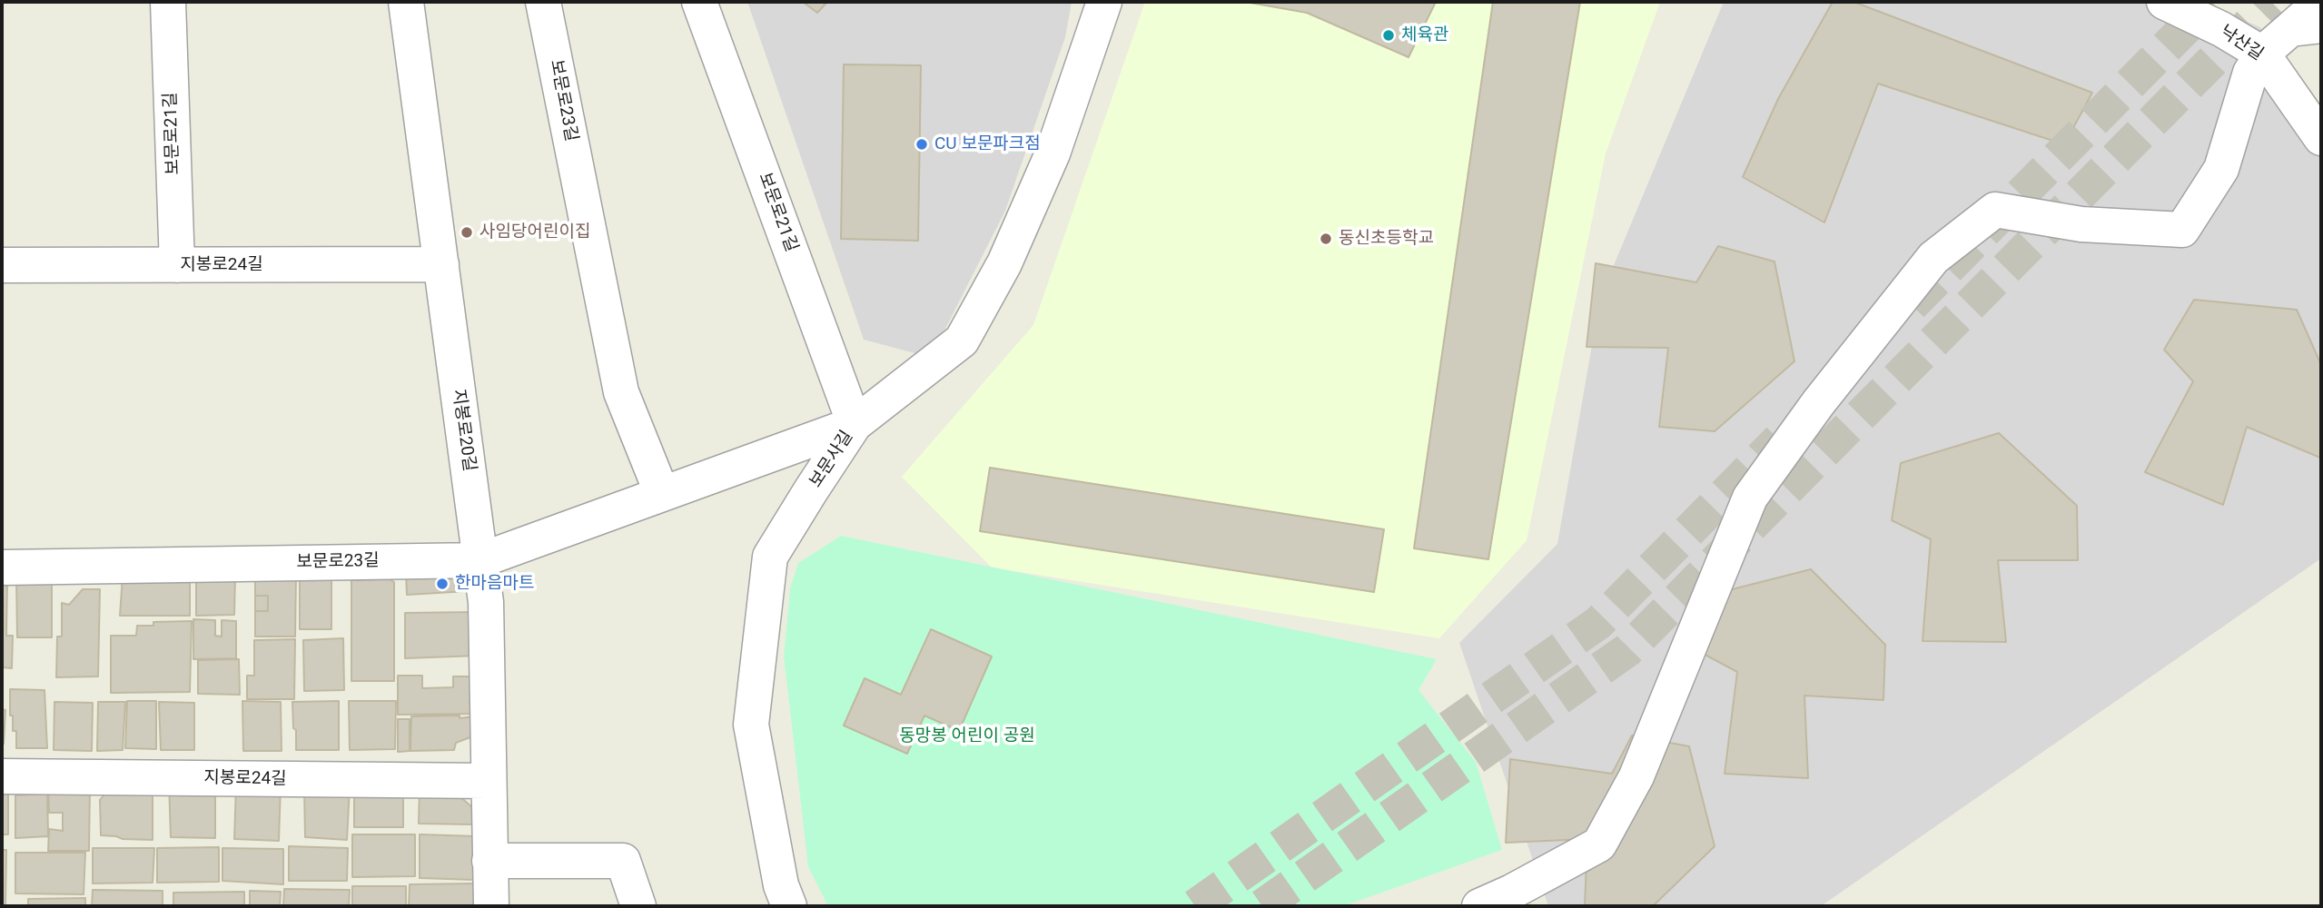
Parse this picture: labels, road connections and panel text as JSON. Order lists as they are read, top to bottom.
{
  "streets": {
    "street": [
      "낙산길",
      "보문로23길",
      "보문로21길",
      "지봉로24길",
      "지봉로20길",
      "보문사길"
    ]
  },
  "crossings": [
    ["보문로23길", "보문로21길"],
    ["보문로23길", "지봉로20길"],
    ["보문로23길", "보문사길"],
    ["보문로21길", "지봉로24길"],
    ["보문로21길", "보문사길"],
    ["지봉로24길", "지봉로20길"]
  ],
  "parks": ["동망봉 어린이 공원"],
  "places": [
    "체육관",
    "CU 보문파크점",
    "사임당어린이집",
    "동신초등학교",
    "한마음마트"
  ]
}
